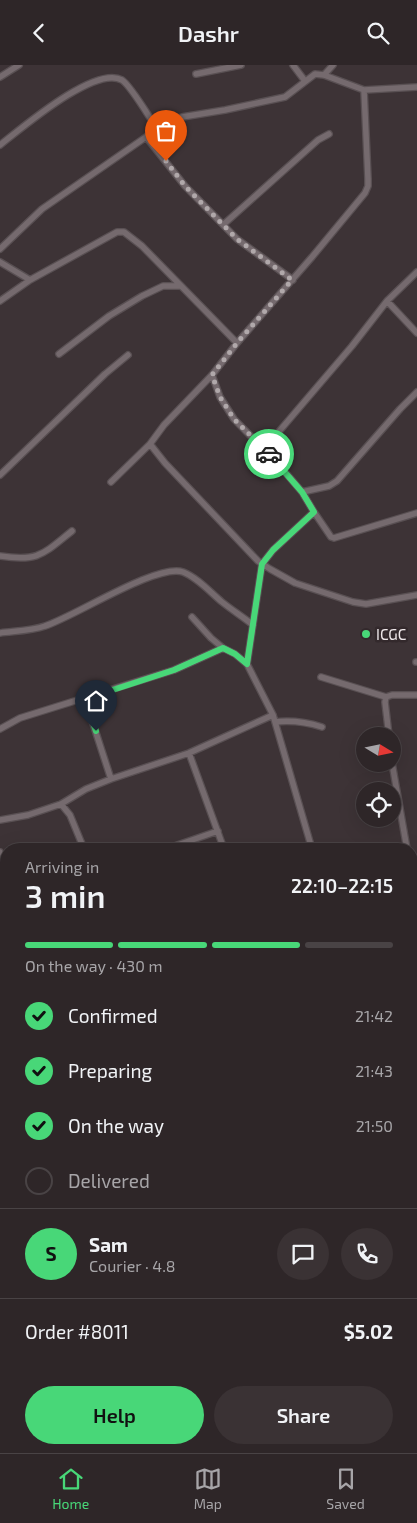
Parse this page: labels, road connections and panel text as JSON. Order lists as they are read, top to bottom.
{
  "places": ["ICGC"],
  "north": "right",
  "page": {
    "header": "Dashr",
    "heading": ["3 min", "Arriving in", "22:10–22:15"],
    "panel": [
      "Sam",
      "Courier · 4.8",
      "Order #8011",
      "$5.02"
    ],
    "bar": "On the way · 430 m",
    "list": [
      ["Confirmed", "21:42"],
      ["Preparing", "21:43"],
      ["On the way", "21:50"],
      "Delivered"
    ],
    "round": "S",
    "buttons": ["Help", "Share"],
    "tabs": ["Home", "Map", "Saved"]
  }
}
